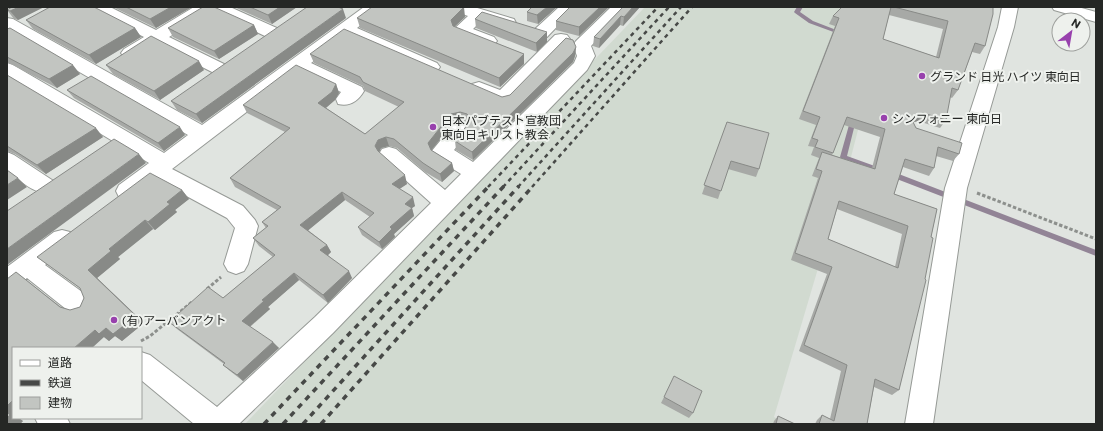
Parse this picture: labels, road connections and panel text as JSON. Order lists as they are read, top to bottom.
{
  "places": [
    "グランド 日光 ハイツ 東向日",
    "シンフォニー 東向日",
    "日本パブテスト宣教団 東向日キリスト教会",
    "(有)アーバンアクト"
  ],
  "legend": ["道路", "鉄道", "建物"],
  "north": "top right"
}
